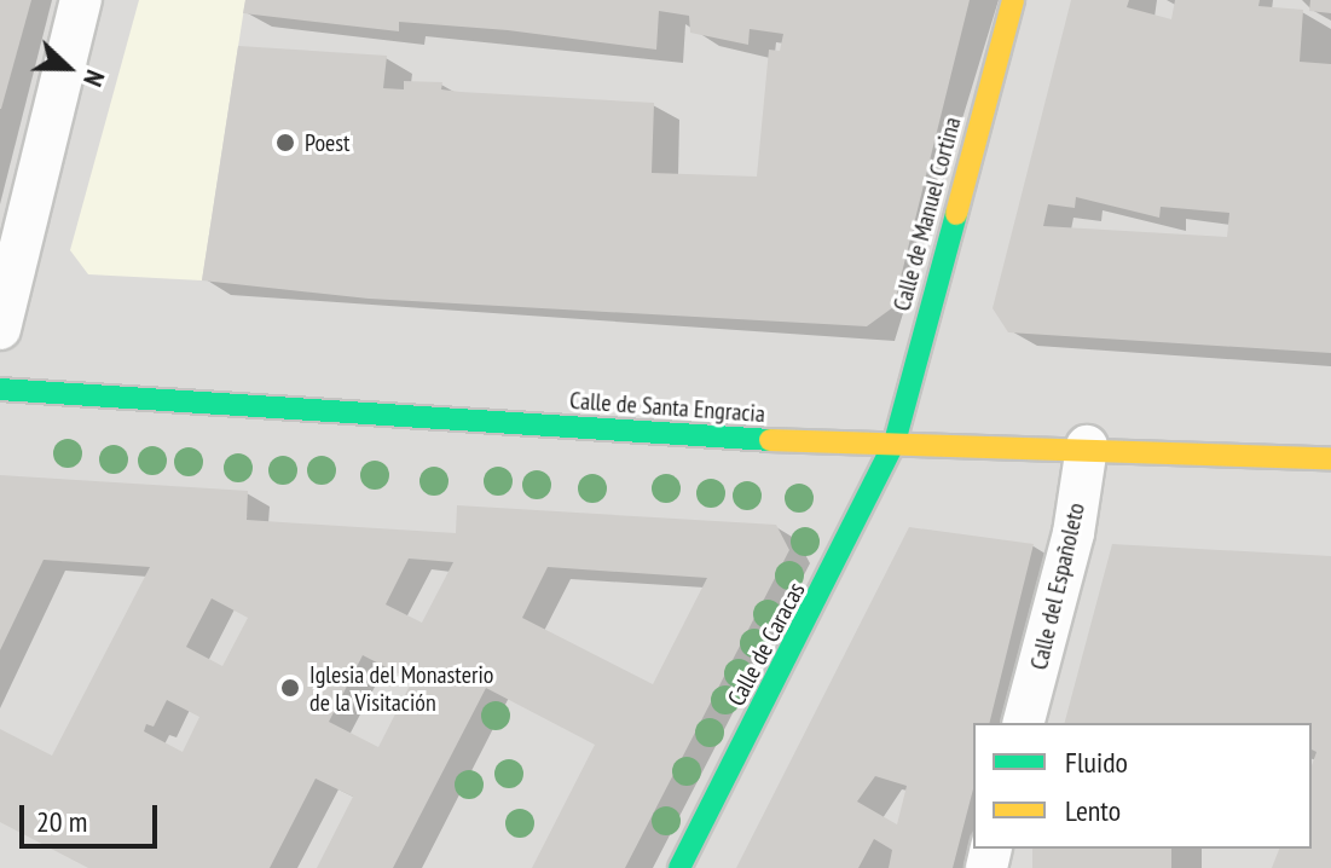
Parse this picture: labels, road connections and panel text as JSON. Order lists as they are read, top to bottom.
{
  "streets": {
    "main road": ["Calle de Manuel Cortina", "Calle de Santa Engracia", "Calle de Caracas"],
    "street": ["Calle del Españoleto"]
  },
  "crossings": [
    ["Calle de Manuel Cortina", "Calle de Santa Engracia"],
    ["Calle de Manuel Cortina", "Calle de Caracas"],
    ["Calle de Santa Engracia", "Calle del Españoleto"],
    ["Calle de Santa Engracia", "Calle de Caracas"]
  ],
  "places": ["Poest", "Iglesia del Monasterio de la Visitación"],
  "legend": ["Fluido", "Lento"],
  "scale_bar": "20 m",
  "north": "right"
}
